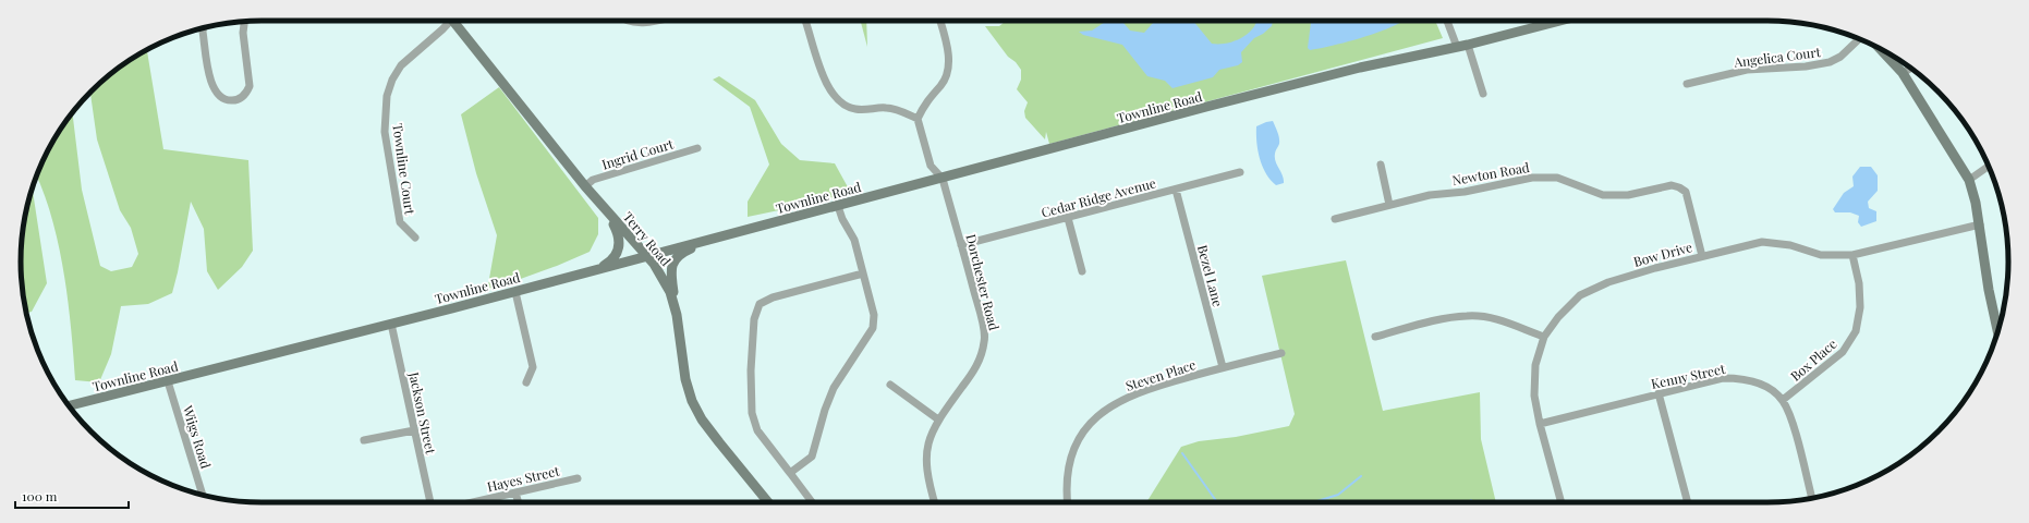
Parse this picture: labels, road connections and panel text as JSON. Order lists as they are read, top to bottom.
{
  "streets": {
    "street": [
      "Angelica Court",
      "Townline Road",
      "Ingrid Court",
      "Townline Court",
      "Newton Road",
      "Cedar Ridge Avenue",
      "Terry Road",
      "Bow Drive",
      "Bezel Lane",
      "Dorchester Road",
      "Box Place",
      "Steven Place",
      "Kenny Street",
      "Jackson Street",
      "Wiigs Road",
      "Hayes Street"
    ]
  },
  "crossings": [
    ["Townline Road", "Terry Road"],
    ["Townline Road", "Dorchester Road"],
    ["Townline Road", "Jackson Street"],
    ["Townline Road", "Wiigs Road"],
    ["Ingrid Court", "Terry Road"],
    ["Newton Road", "Bow Drive"],
    ["Cedar Ridge Avenue", "Bezel Lane"],
    ["Cedar Ridge Avenue", "Dorchester Road"],
    ["Bow Drive", "Box Place"],
    ["Bow Drive", "Kenny Street"],
    ["Bezel Lane", "Steven Place"],
    ["Box Place", "Kenny Street"]
  ],
  "scale_bar": "100 m"
}
